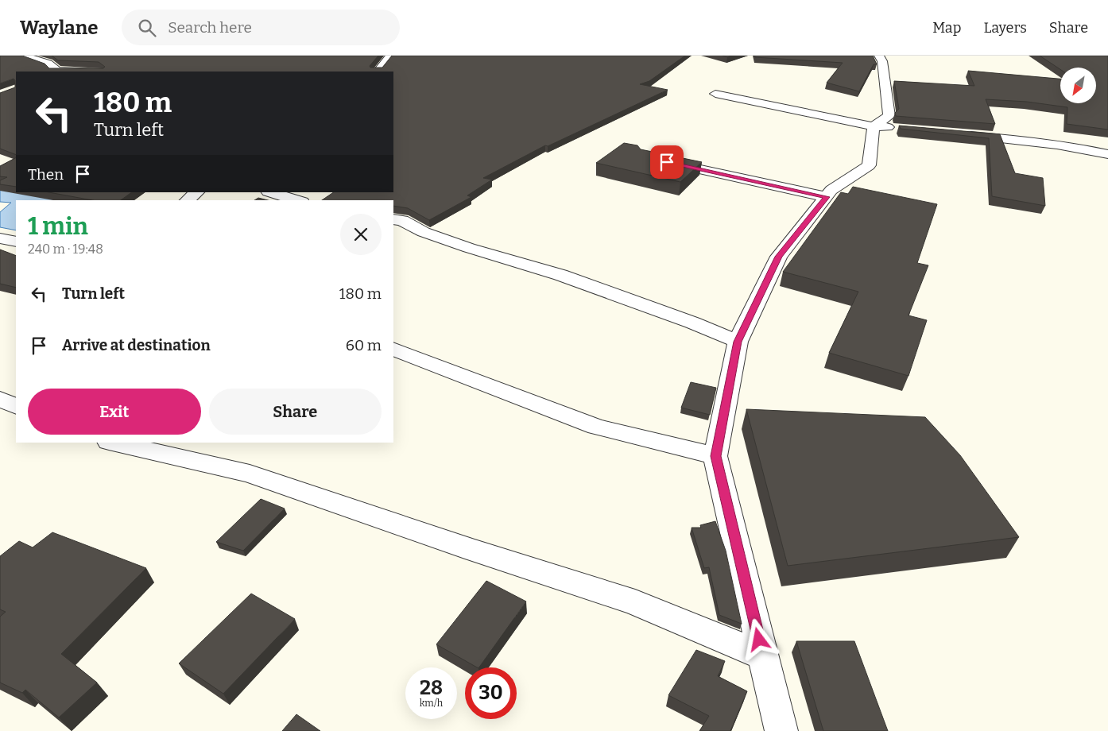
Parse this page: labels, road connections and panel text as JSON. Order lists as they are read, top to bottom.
{
  "north": "bottom left",
  "page": {
    "header": "Waylane",
    "search": "Search here",
    "nav": ["Map", "Layers", "Share"],
    "turn": ["180 m", "Turn left"],
    "then": "Then",
    "heading": ["1 min", "240 m · 19:48"],
    "list": [
      {
        "name": "Turn left",
        "value": "180 m"
      },
      {
        "name": "Arrive at destination",
        "value": "60 m"
      }
    ],
    "buttons": ["Exit", "Share"],
    "speed": "28 km/h",
    "limit": "30"
  }
}
